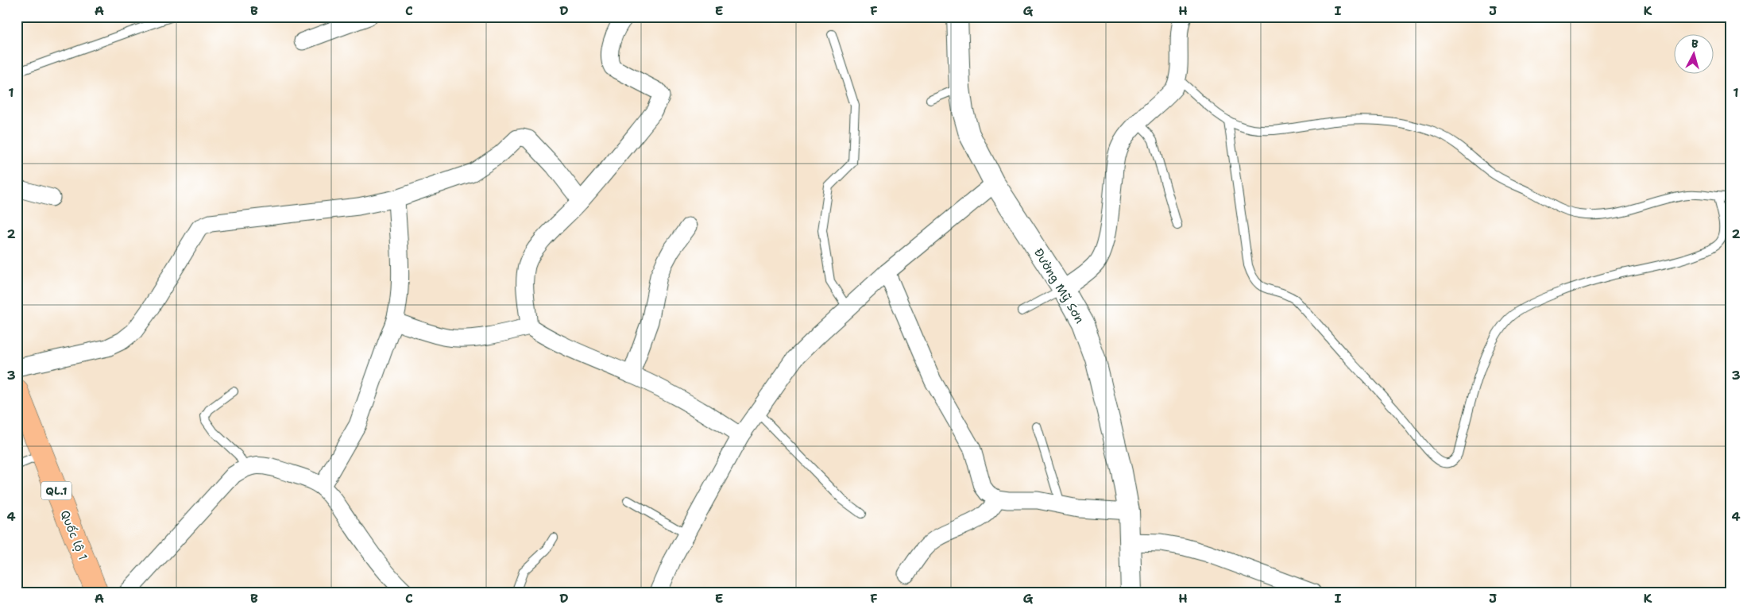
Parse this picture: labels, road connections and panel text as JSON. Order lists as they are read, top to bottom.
{
  "streets": {
    "highway": ["QL.1", "Quốc lộ 1"],
    "street": ["Đường Mỹ Sơn"]
  },
  "north": "top",
  "grid": {
    "columns": [
      "A",
      "B",
      "C",
      "D",
      "E",
      "F",
      "G",
      "H",
      "I",
      "J",
      "K"
    ],
    "rows": [
      "1",
      "2",
      "3",
      "4"
    ]
  }
}
